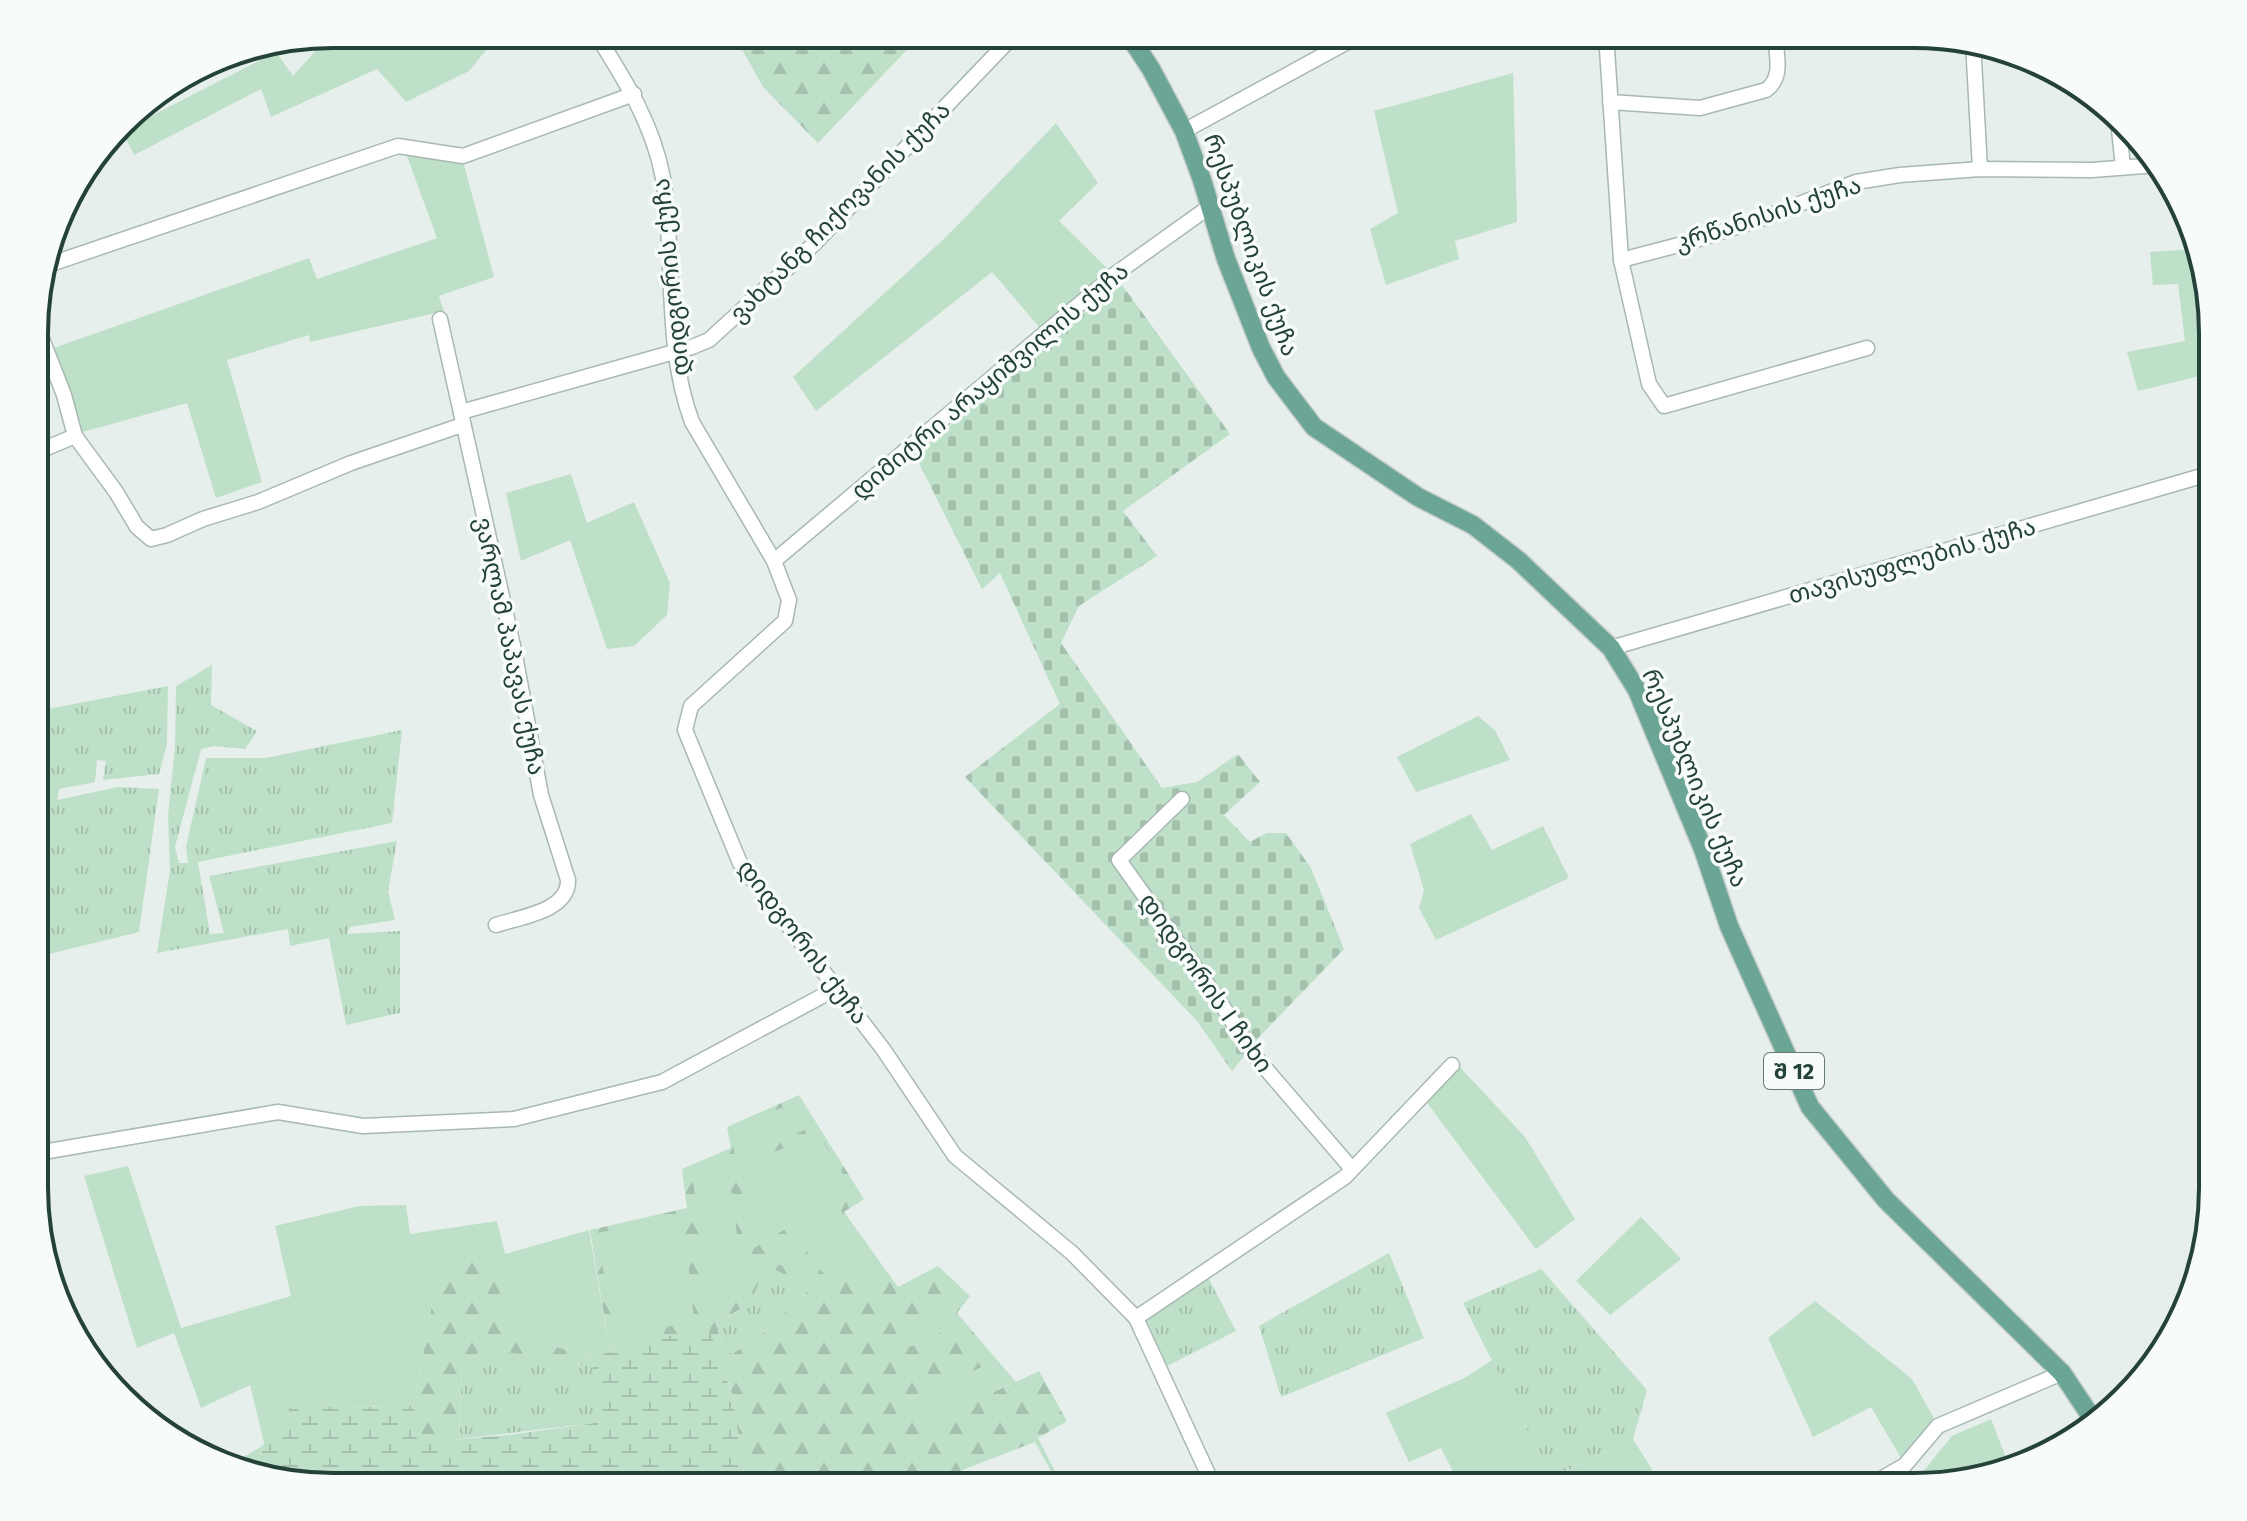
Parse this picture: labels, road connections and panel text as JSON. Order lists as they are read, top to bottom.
{
  "streets": {
    "main road": ["რესპუბლიკის ქუჩა", "შ 12"],
    "street": [
      "ვახტანგ ჩიქოვანის ქუჩა",
      "კრწანისის ქუჩა",
      "დიდგორის ქუჩა",
      "დიმიტრი არაყიშვილის ქუჩა",
      "თავისუფლების ქუჩა",
      "ვარლამ პაპავას ქუჩა",
      "დიდგორის I ჩიხი"
    ]
  },
  "crossings": [
    ["ვახტანგ ჩიქოვანის ქუჩა", "დიდგორის ქუჩა"],
    ["ვახტანგ ჩიქოვანის ქუჩა", "ვარლამ პაპავას ქუჩა"],
    ["რესპუბლიკის ქუჩა", "დიმიტრი არაყიშვილის ქუჩა"],
    ["რესპუბლიკის ქუჩა", "თავისუფლების ქუჩა"],
    ["დიდგორის ქუჩა", "დიმიტრი არაყიშვილის ქუჩა"]
  ]
}
